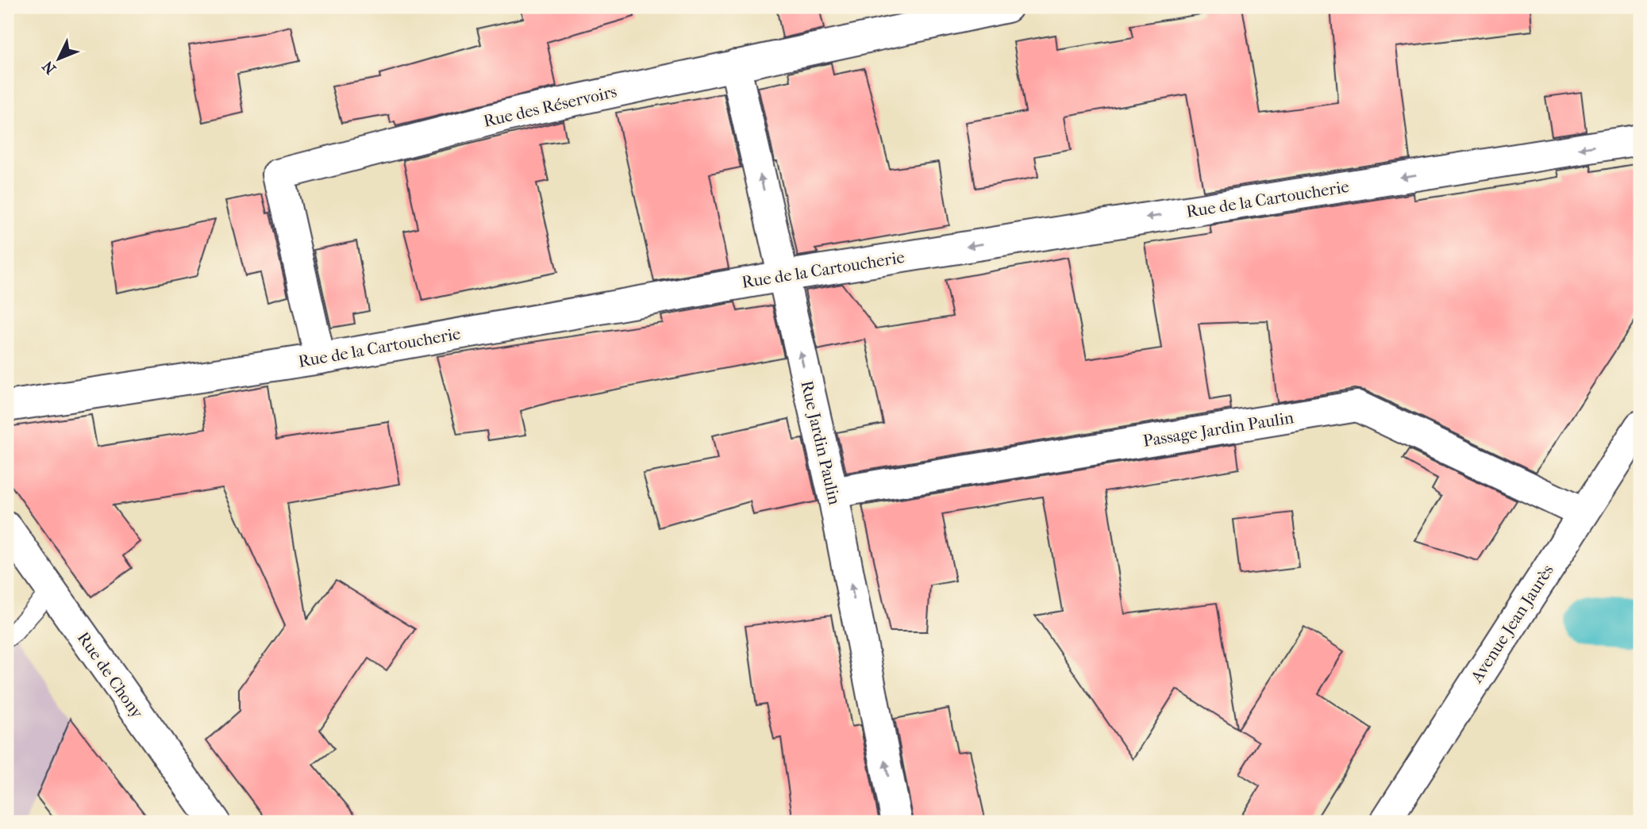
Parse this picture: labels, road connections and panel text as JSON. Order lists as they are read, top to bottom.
{
  "streets": {
    "street": [
      "Rue des Réservoirs",
      "Rue de la Cartoucherie",
      "Passage Jardin Paulin",
      "Rue Jardin Paulin",
      "Avenue Jean Jaurès",
      "Rue de Chony"
    ]
  },
  "crossings": [
    ["Rue des Réservoirs", "Rue de la Cartoucherie"],
    ["Rue des Réservoirs", "Rue Jardin Paulin"],
    ["Rue de la Cartoucherie", "Rue Jardin Paulin"],
    ["Passage Jardin Paulin", "Rue Jardin Paulin"],
    ["Passage Jardin Paulin", "Avenue Jean Jaurès"]
  ],
  "one_way": ["Rue de la Cartoucherie", "Rue Jardin Paulin"],
  "north": "bottom left"
}
